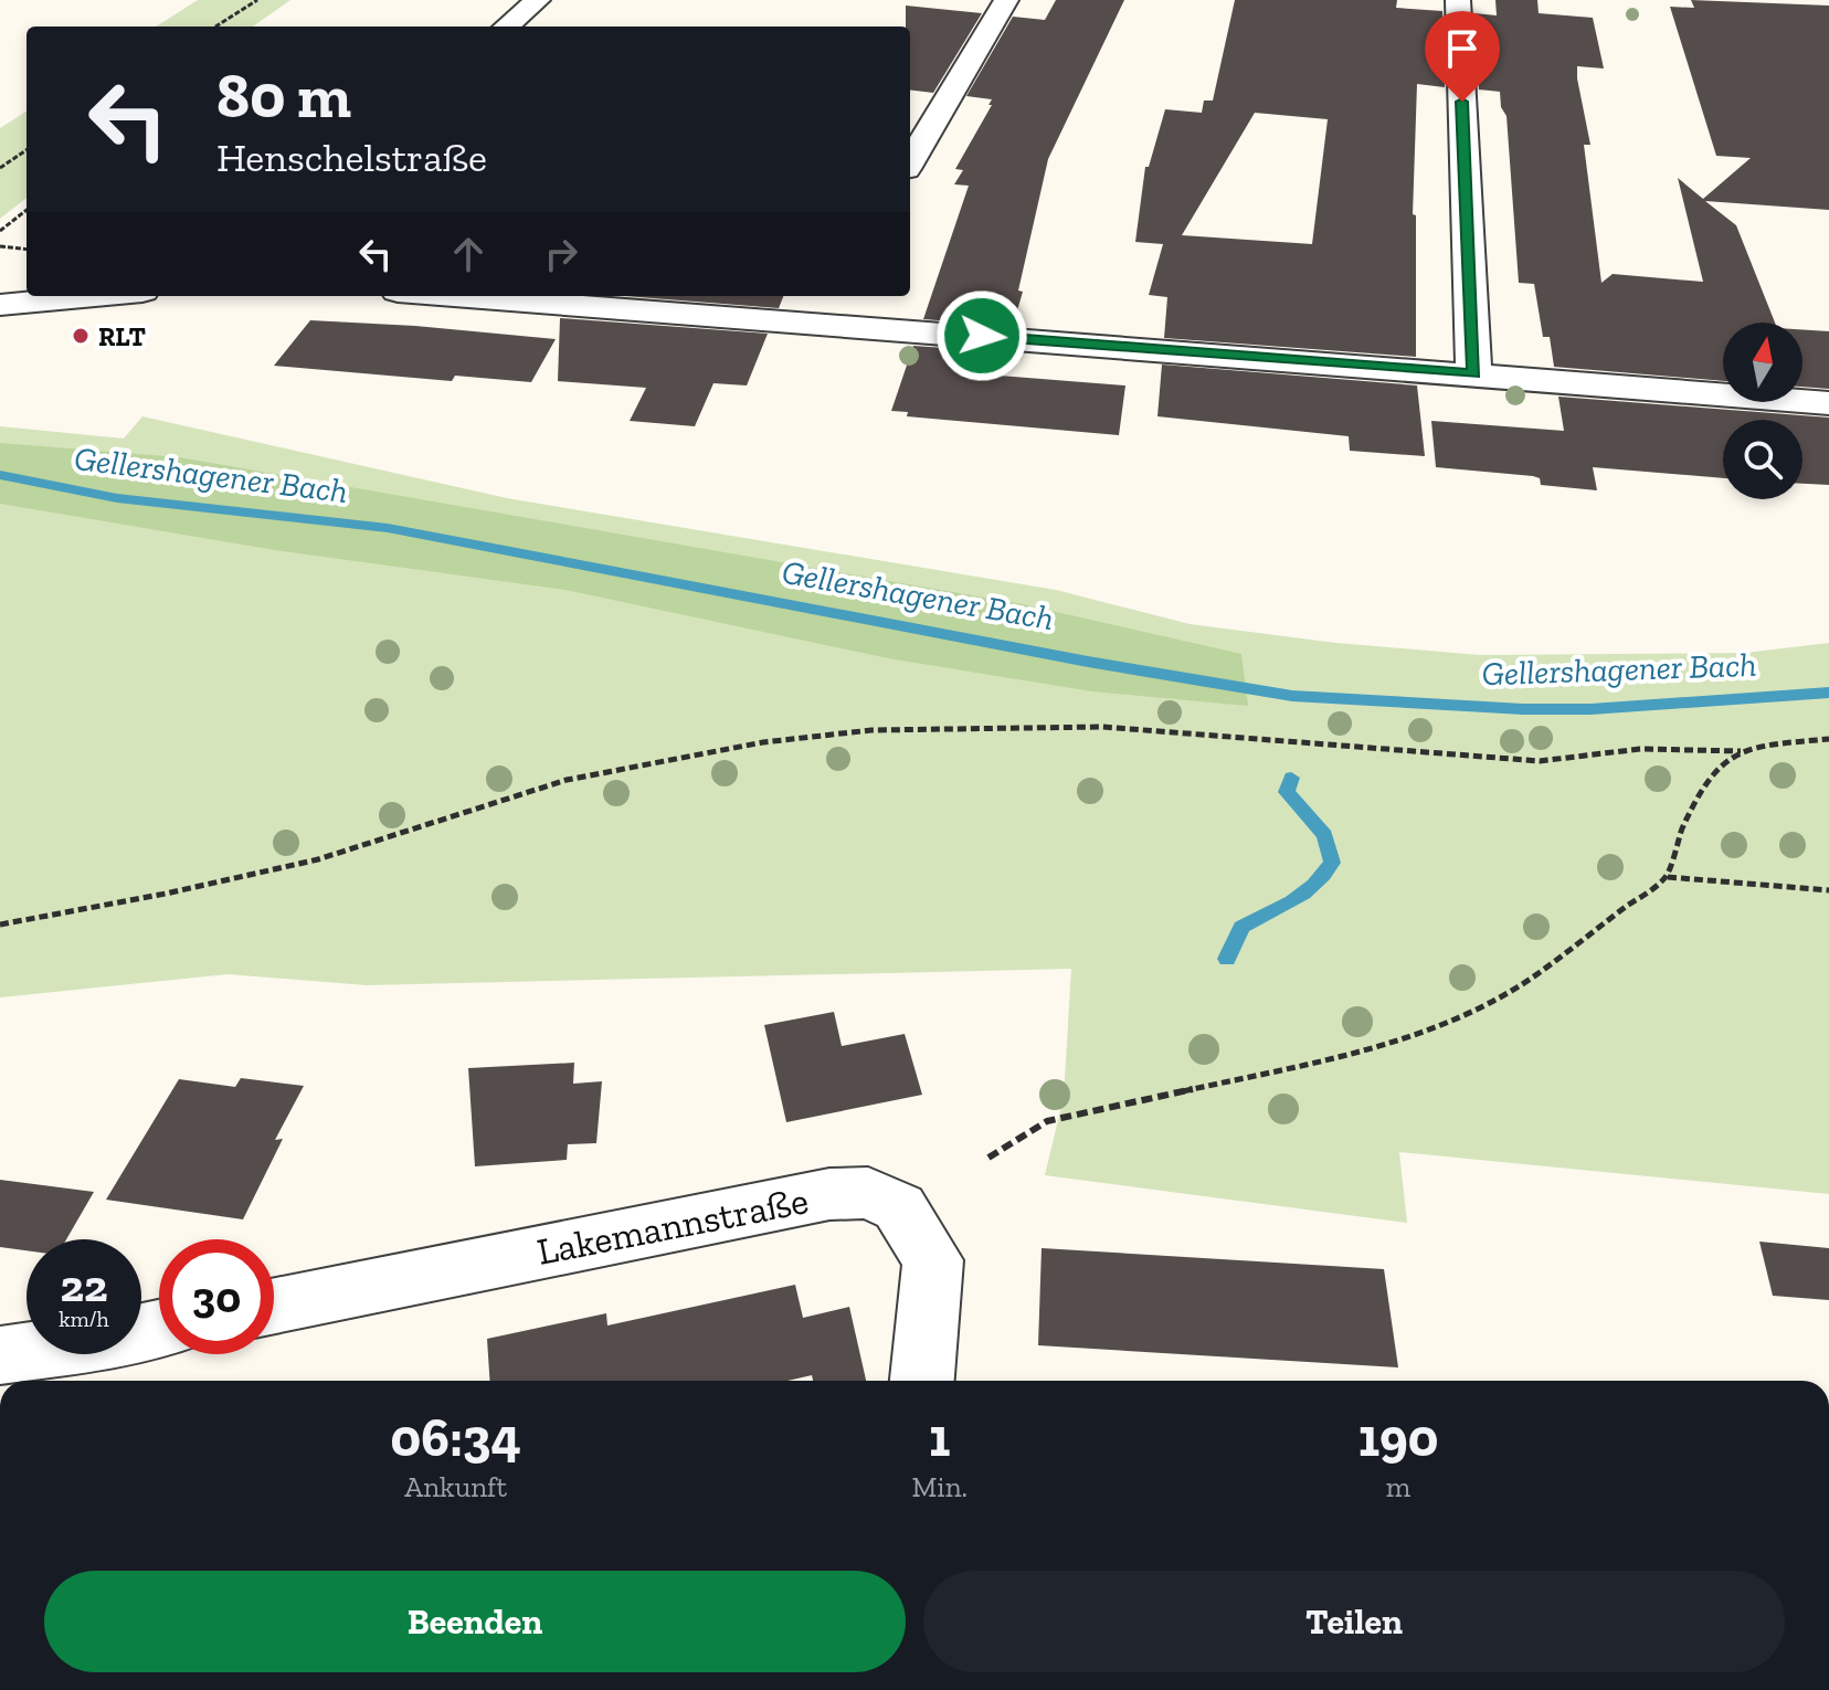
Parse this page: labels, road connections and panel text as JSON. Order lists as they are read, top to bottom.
{
  "streets": {
    "street": ["Lakemannstraße"]
  },
  "water": ["Gellershagener Bach"],
  "places": ["RLT"],
  "north": "top",
  "page": {
    "turn": ["80 m", "Henschelstraße"],
    "speed": "22 km/h",
    "limit": "30",
    "eta": [
      "06:34",
      "Ankunft",
      "1",
      "Min.",
      "190",
      "m"
    ],
    "buttons": ["Beenden", "Teilen"]
  }
}
